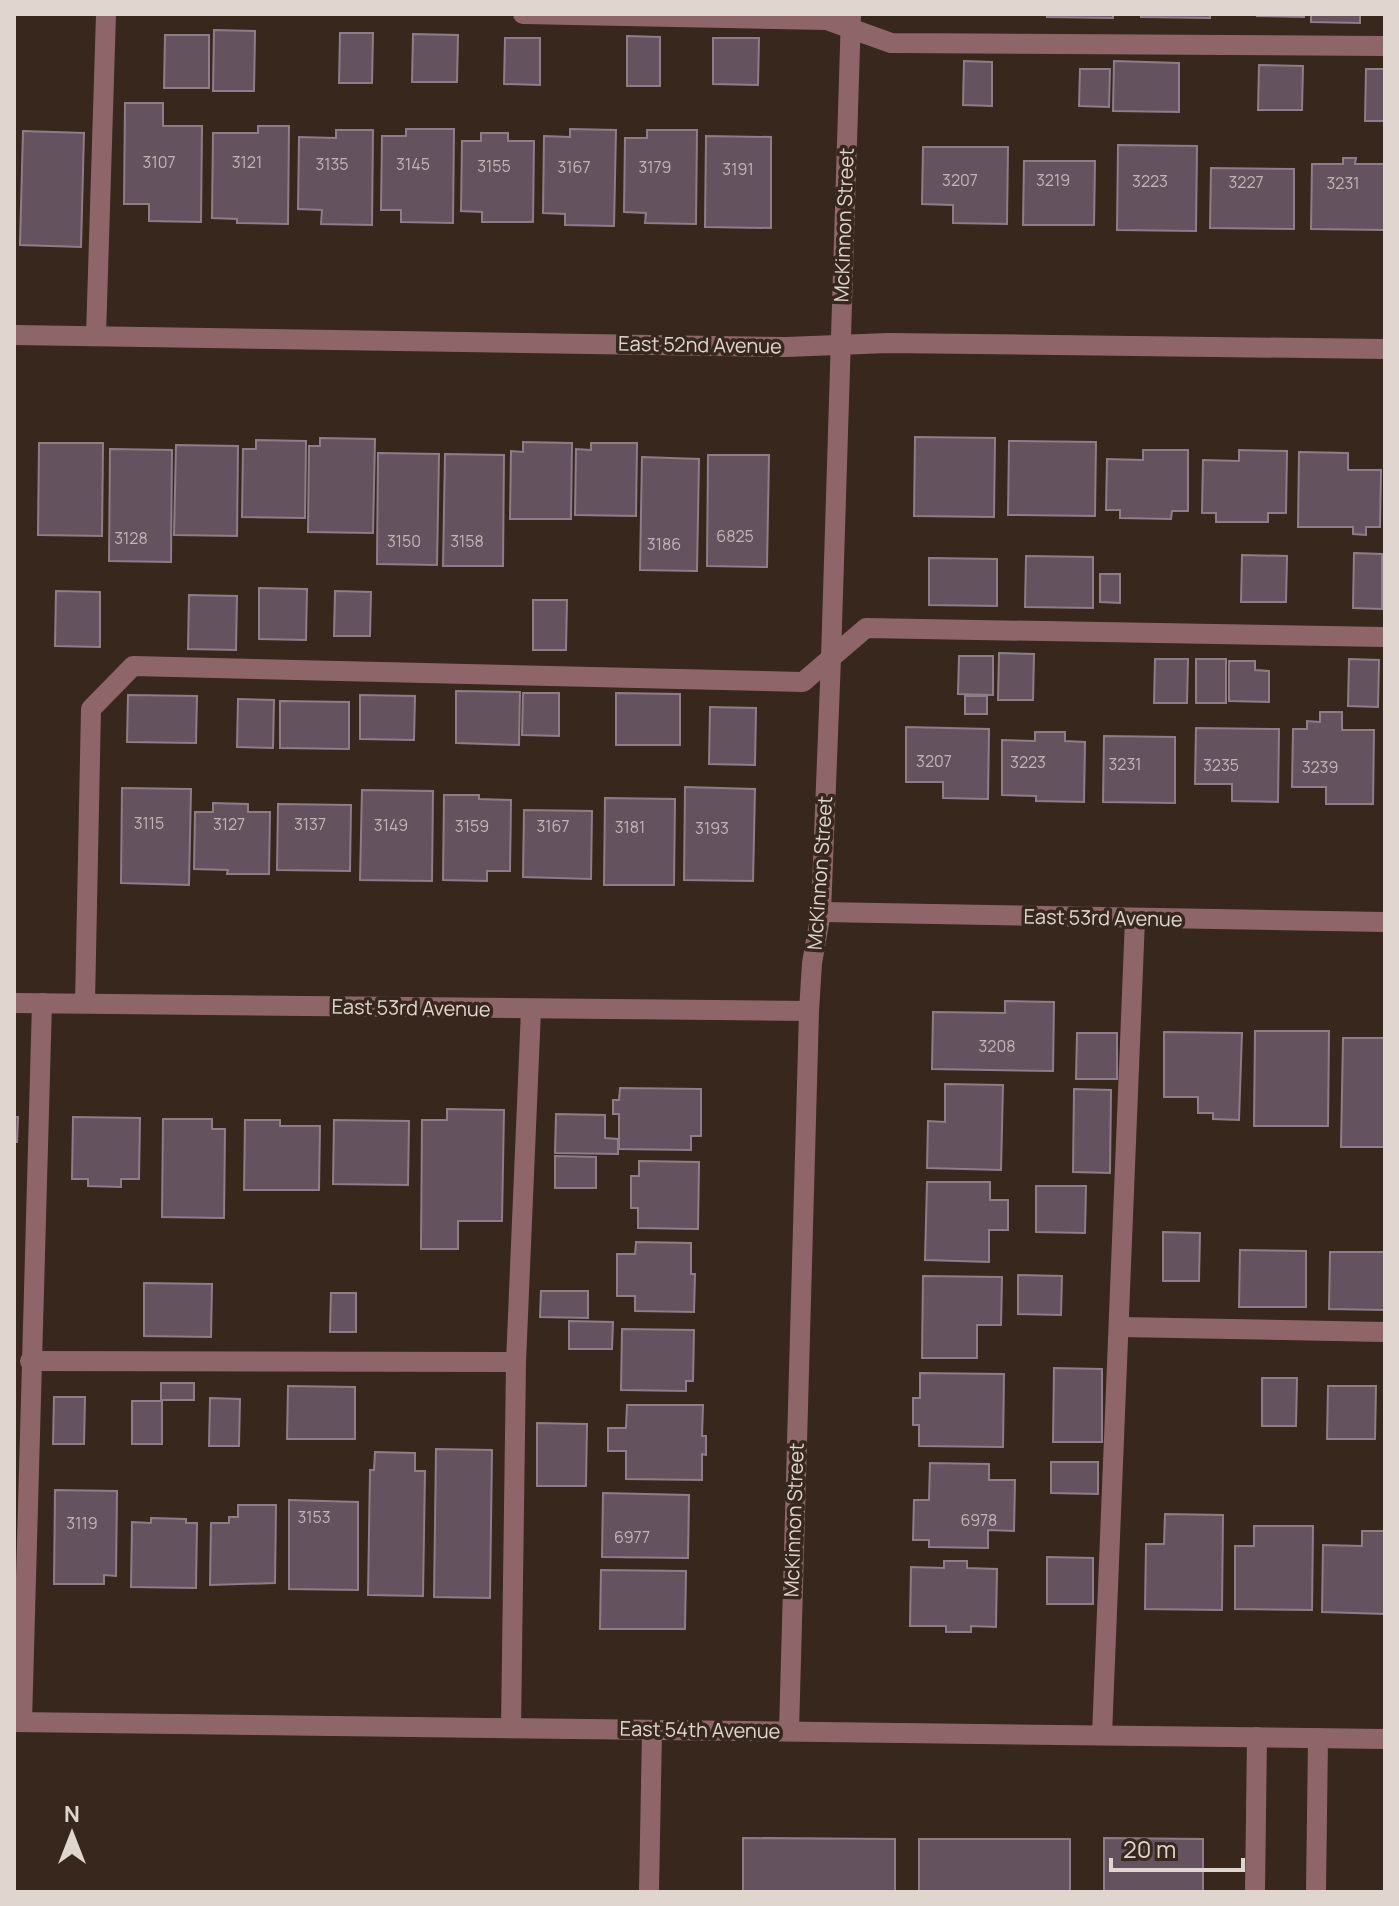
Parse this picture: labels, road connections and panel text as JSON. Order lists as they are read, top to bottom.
{
  "streets": {
    "street": [
      "McKinnon Street",
      "East 52nd Avenue",
      "East 53rd Avenue",
      "East 54th Avenue"
    ]
  },
  "crossings": [
    ["McKinnon Street", "East 52nd Avenue"],
    ["McKinnon Street", "East 53rd Avenue"],
    ["McKinnon Street", "East 54th Avenue"]
  ],
  "house_numbers": [
    "3107",
    "3121",
    "3135",
    "3145",
    "3155",
    "3167",
    "3179",
    "3191",
    "3207",
    "3219",
    "3223",
    "3227",
    "3231",
    "6825",
    "3128",
    "3150",
    "3158",
    "3186",
    "3207",
    "3223",
    "3231",
    "3235",
    "3239",
    "3115",
    "3127",
    "3137",
    "3149",
    "3159",
    "3167",
    "3181",
    "3193",
    "3208",
    "3153",
    "6978",
    "3119",
    "6977"
  ],
  "scale_bar": "20 m",
  "north": "top"
}
